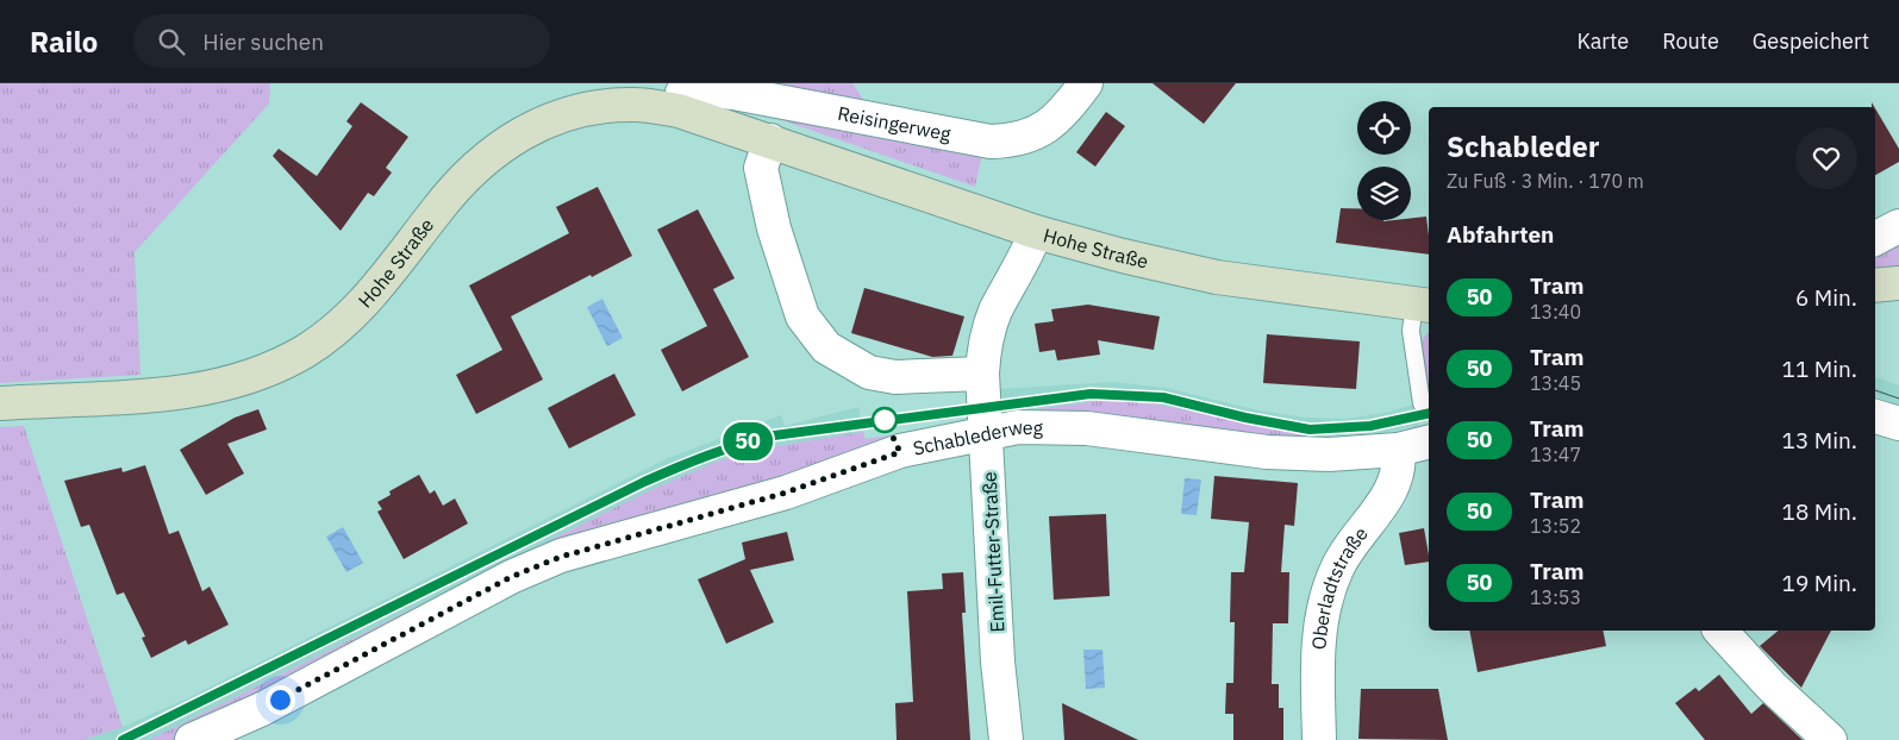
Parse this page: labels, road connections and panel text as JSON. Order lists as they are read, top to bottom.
{
  "streets": {
    "main road": ["Hohe Straße"],
    "street": [
      "Reisingerweg",
      "Schablederweg",
      "Emil-Futter-Straße",
      "Oberladtstraße"
    ]
  },
  "crossings": [
    ["Reisingerweg", "Hohe Straße"],
    ["Hohe Straße", "Emil-Futter-Straße"],
    ["Schablederweg", "Emil-Futter-Straße"],
    ["Schablederweg", "Oberladtstraße"]
  ],
  "lines": ["tram line 50"],
  "page": {
    "header": "Railo",
    "search": "Hier suchen",
    "nav": ["Karte", "Route", "Gespeichert"],
    "on_map": "50",
    "heading": [
      ["Schableder", "Zu Fuß · 3 Min. · 170 m"],
      "Abfahrten"
    ],
    "list": [
      {
        "mark": "50",
        "name": "Tram",
        "note": "13:40",
        "value": "6 Min."
      },
      {
        "mark": "50",
        "name": "Tram",
        "note": "13:45",
        "value": "11 Min."
      },
      {
        "mark": "50",
        "name": "Tram",
        "note": "13:47",
        "value": "13 Min."
      },
      {
        "mark": "50",
        "name": "Tram",
        "note": "13:52",
        "value": "18 Min."
      },
      {
        "mark": "50",
        "name": "Tram",
        "note": "13:53",
        "value": "19 Min."
      }
    ]
  }
}
